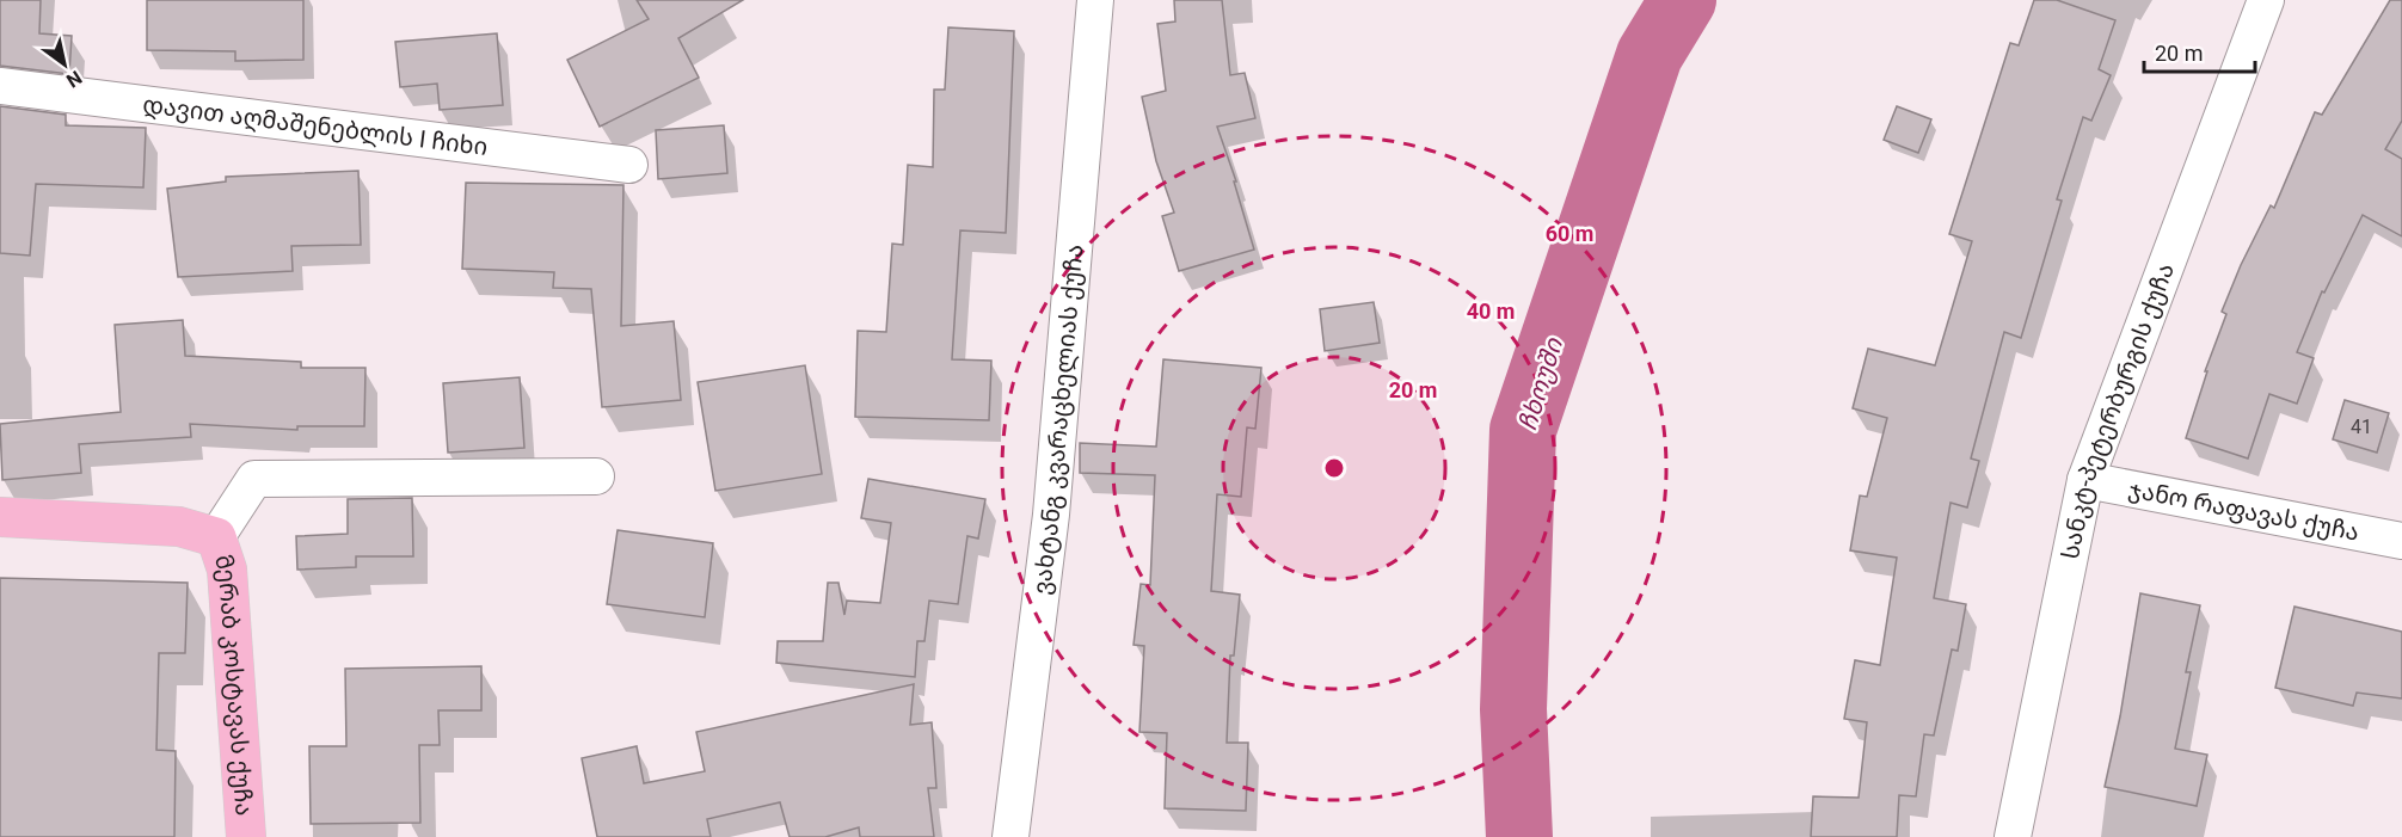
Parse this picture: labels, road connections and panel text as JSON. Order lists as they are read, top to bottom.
{
  "streets": {
    "main road": ["მერაბ კოსტავას ქუჩა"],
    "street": [
      "დავით აღმაშენებლის I ჩიხი",
      "სანკტ-პეტერბურგის ქუჩა",
      "ვახტანგ კვარაცხელიას ქუჩა",
      "ჯანო რაფავას ქუჩა"
    ]
  },
  "crossings": [
    ["სანკტ-პეტერბურგის ქუჩა", "ჯანო რაფავას ქუჩა"]
  ],
  "water": ["ჩხოუში"],
  "house_numbers": ["41"],
  "scale_bar": "20 m",
  "north": "bottom right",
  "rings": ["60 m", "40 m", "20 m"]
}
